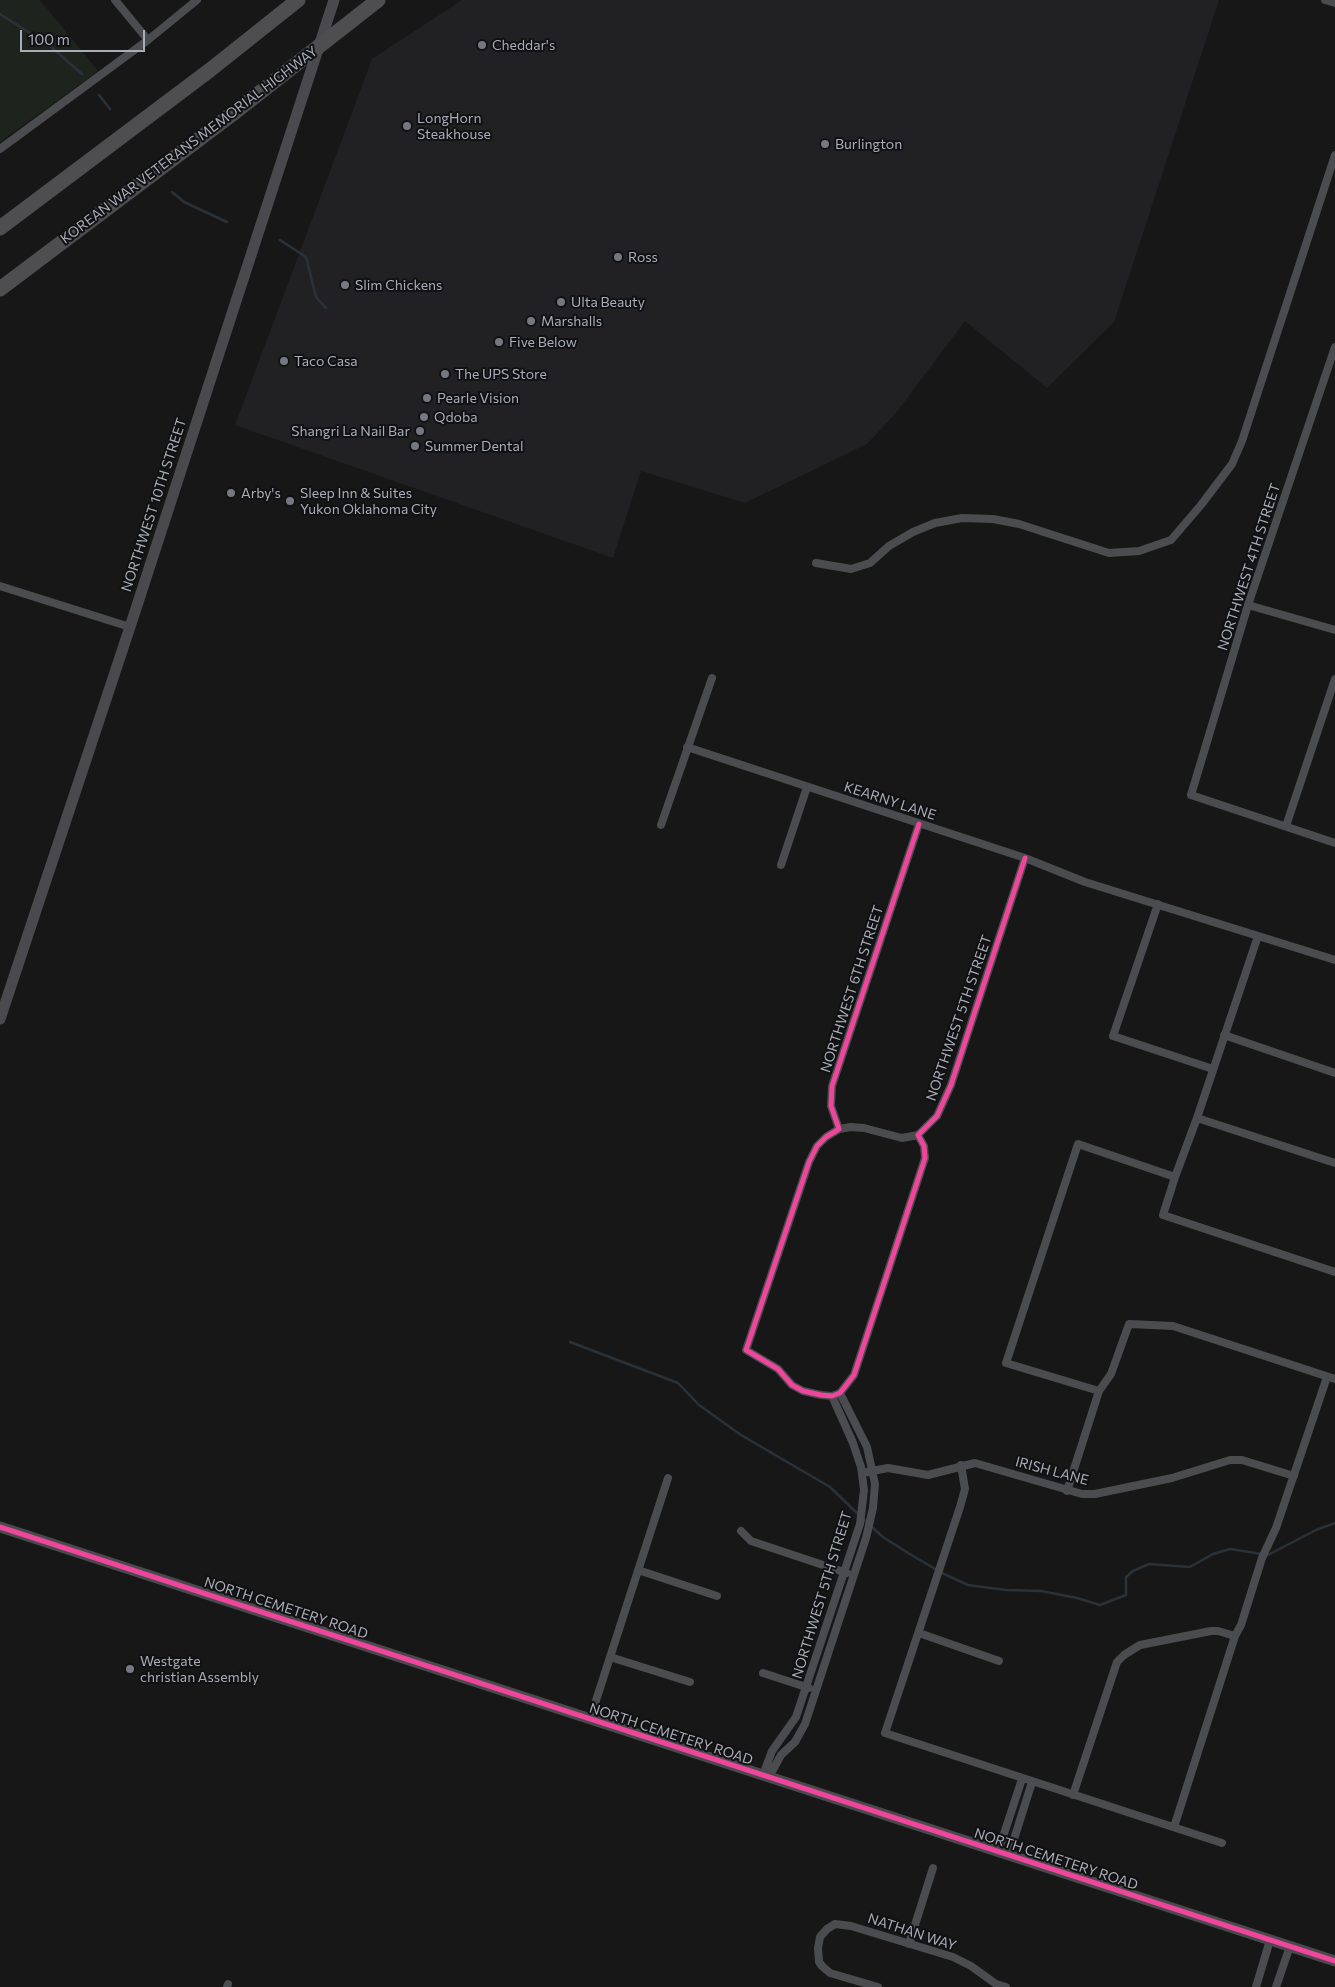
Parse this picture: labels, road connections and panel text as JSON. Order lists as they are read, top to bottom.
{
  "streets": {
    "highway": ["KOREAN WAR VETERANS MEMORIAL HIGHWAY"],
    "street": [
      "NORTHWEST 10TH STREET",
      "NORTHWEST 4TH STREET",
      "KEARNY LANE",
      "NORTHWEST 6TH STREET",
      "NORTHWEST 5TH STREET",
      "IRISH LANE",
      "NORTH CEMETERY ROAD",
      "NATHAN WAY"
    ]
  },
  "crossings": [
    ["KEARNY LANE", "NORTHWEST 6TH STREET"],
    ["KEARNY LANE", "NORTHWEST 5TH STREET"],
    ["NORTHWEST 5TH STREET", "IRISH LANE"],
    ["NORTHWEST 5TH STREET", "NORTH CEMETERY ROAD"]
  ],
  "places": [
    "Cheddar's",
    "LongHorn Steakhouse",
    "Burlington",
    "Ross",
    "Slim Chickens",
    "Ulta Beauty",
    "Marshalls",
    "Five Below",
    "Taco Casa",
    "The UPS Store",
    "Pearle Vision",
    "Qdoba",
    "Shangri La Nail Bar",
    "Summer Dental",
    "Arby's",
    "Sleep Inn & Suites Yukon Oklahoma City",
    "Westgate christian Assembly"
  ],
  "scale_bar": "100 m"
}
